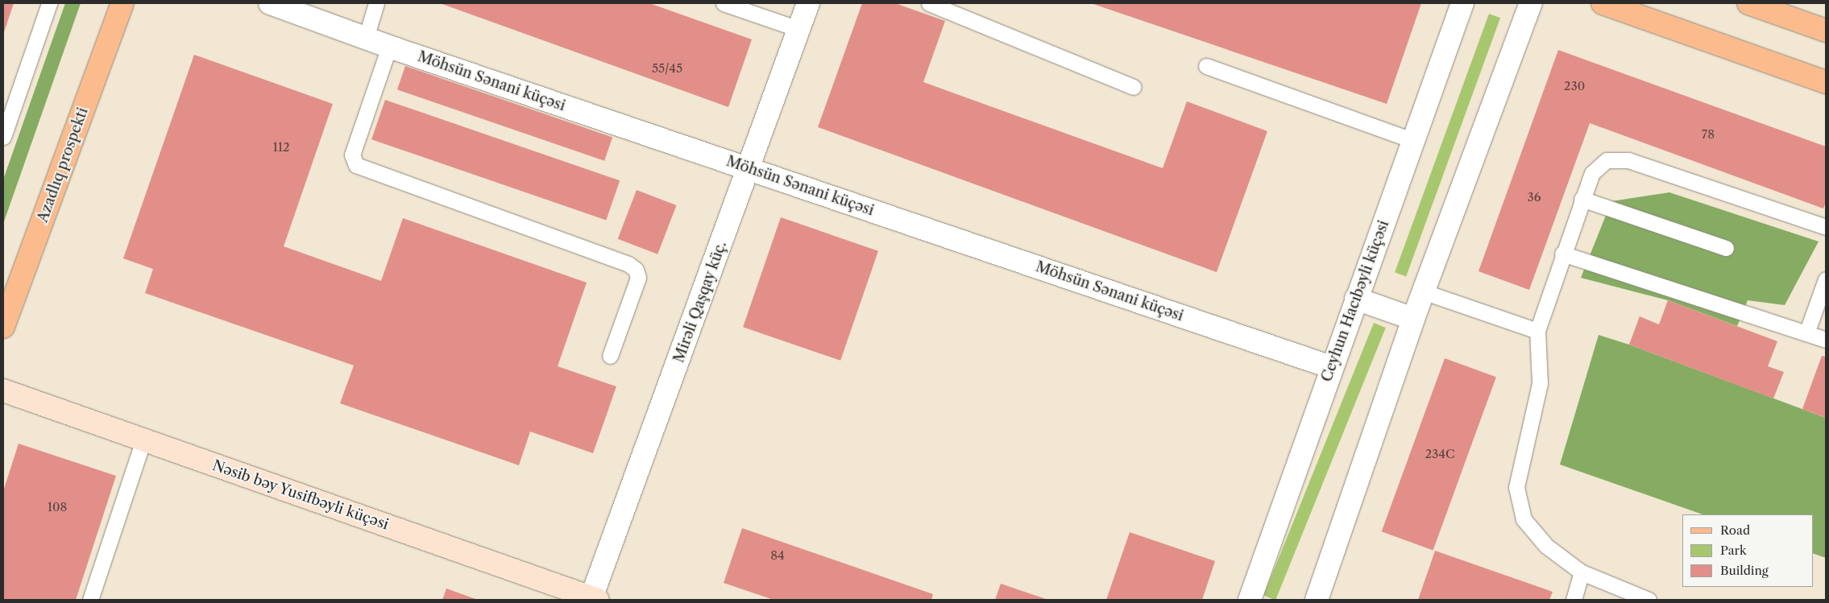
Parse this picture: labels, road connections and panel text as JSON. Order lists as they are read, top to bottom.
{
  "streets": {
    "main road": ["Azadlıq prospekti", "Nəsib bəy Yusifbəyli küçəsi"],
    "street": ["Möhsün Sənani küçəsi", "Ceyhun Hacıbəyli küçəsi", "Mirəli Qaşqay küç."]
  },
  "crossings": [
    ["Möhsün Sənani küçəsi", "Ceyhun Hacıbəyli küçəsi"],
    ["Möhsün Sənani küçəsi", "Mirəli Qaşqay küç."],
    ["Mirəli Qaşqay küç.", "Nəsib bəy Yusifbəyli küçəsi"]
  ],
  "house_numbers": [
    "55/45",
    "230",
    "78",
    "112",
    "36",
    "234C",
    "108",
    "84"
  ],
  "legend": ["Road", "Park", "Building"]
}
